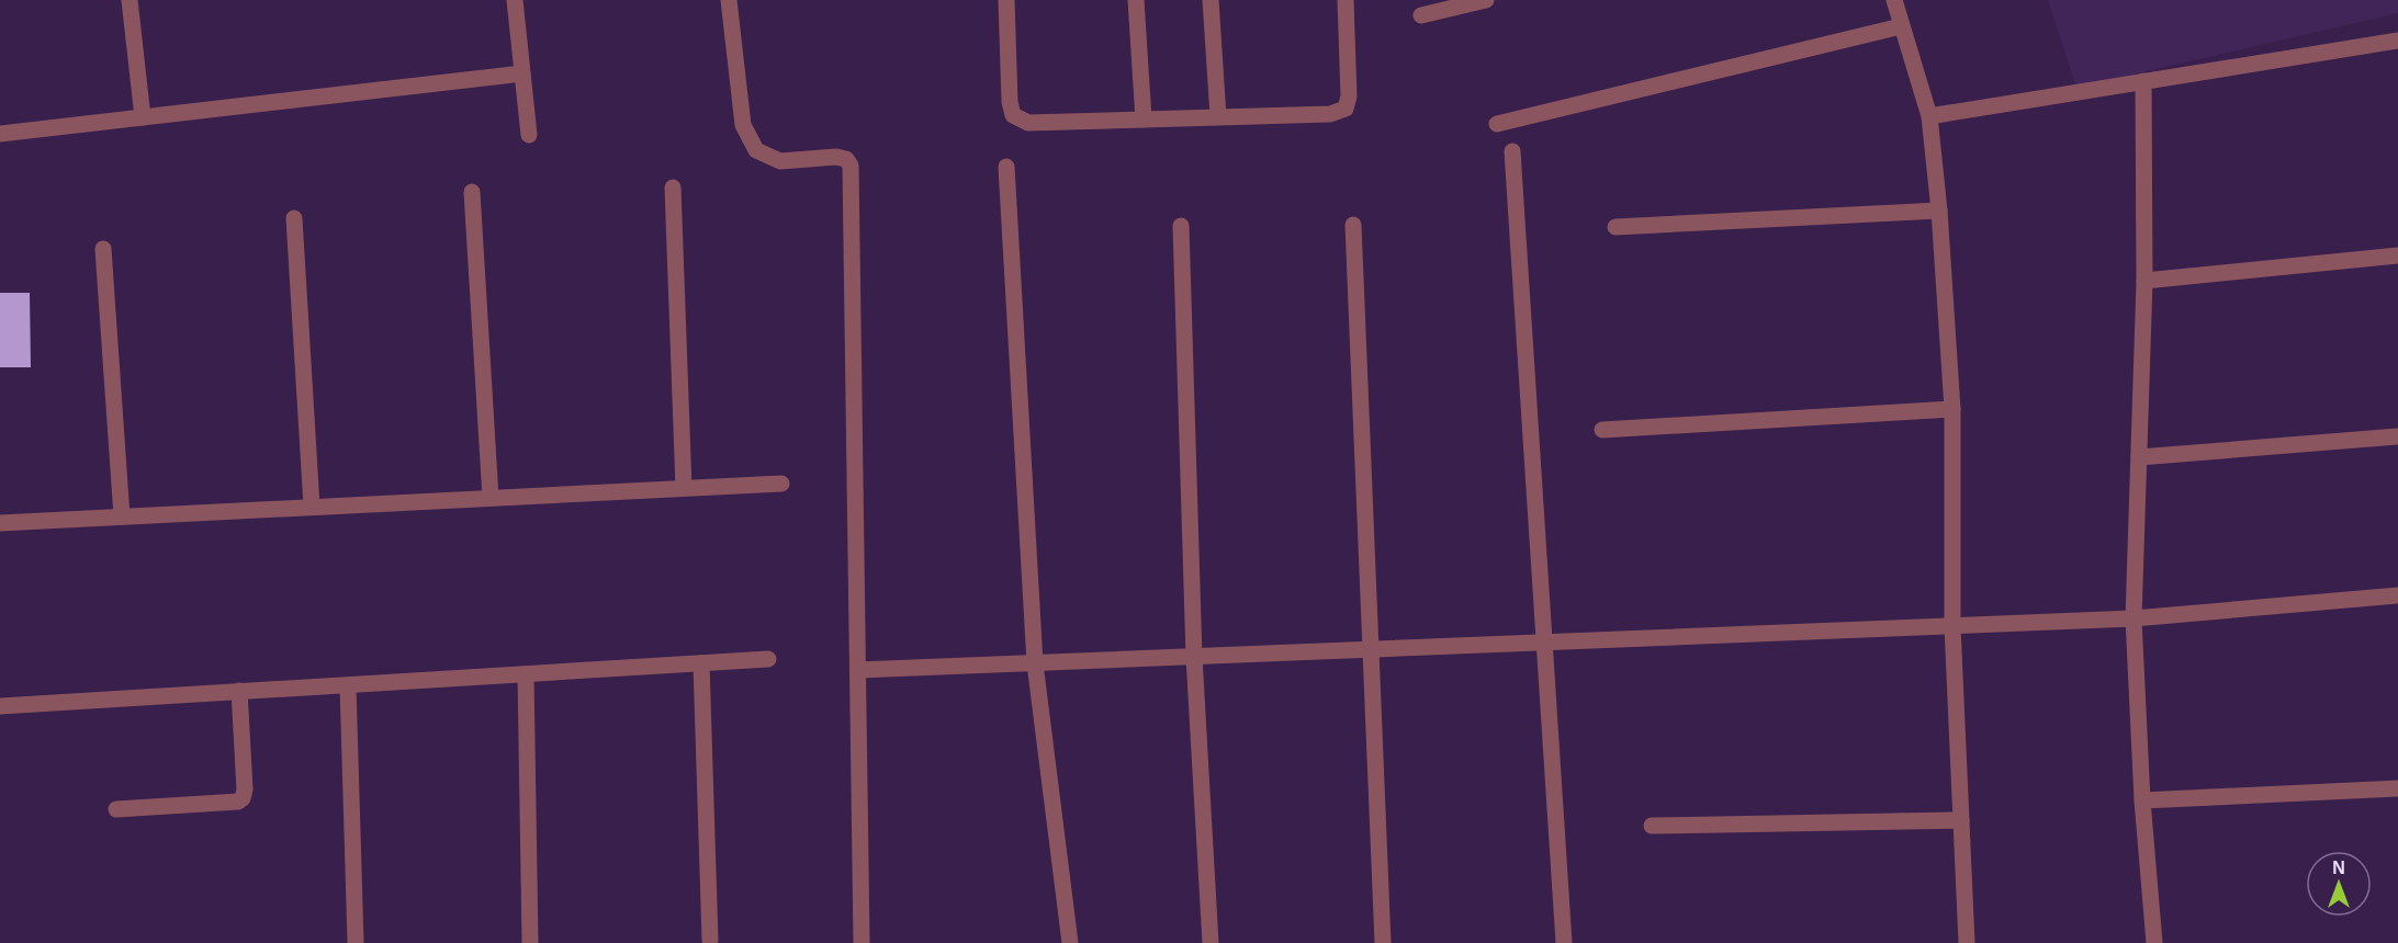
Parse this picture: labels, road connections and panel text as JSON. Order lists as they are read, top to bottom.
{
  "north": "top"
}
